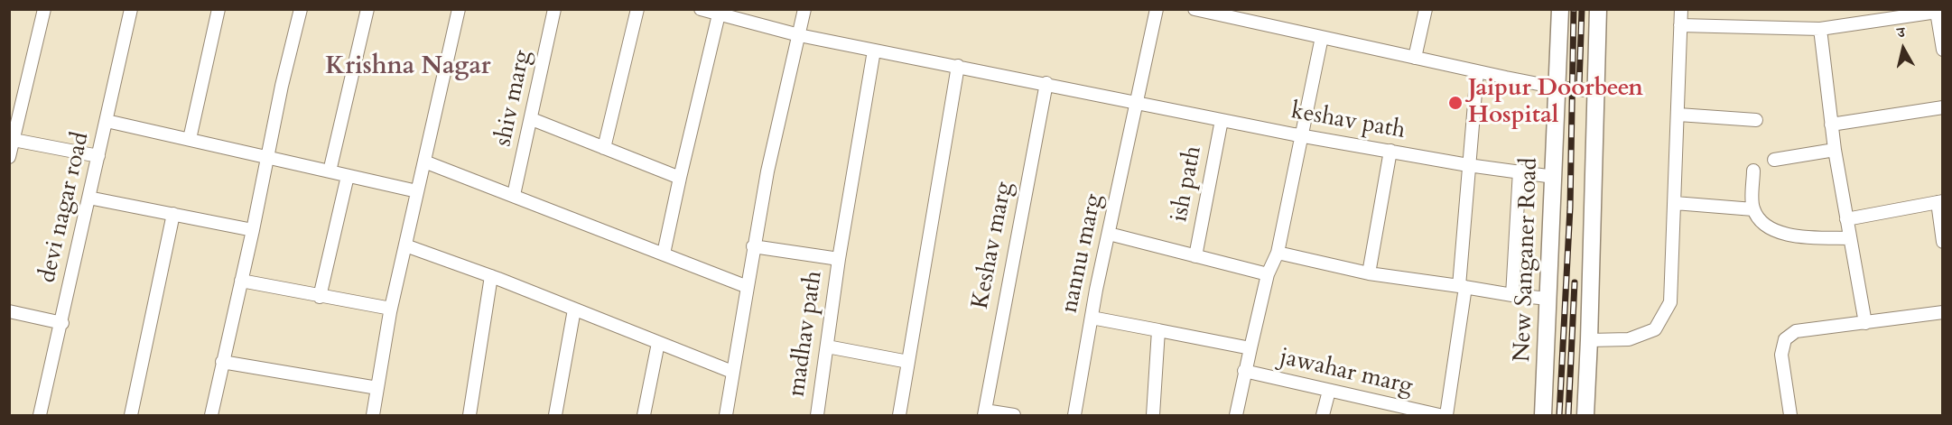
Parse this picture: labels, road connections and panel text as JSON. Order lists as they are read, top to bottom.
{
  "streets": {
    "main road": ["New Sanganer Road"],
    "street": [
      "shiv marg",
      "keshav path",
      "ish path",
      "devi nagar road",
      "Keshav marg",
      "nannu marg",
      "madhav path",
      "jawahar marg"
    ]
  },
  "crossings": [
    ["keshav path", "ish path"],
    ["keshav path", "Keshav marg"],
    ["keshav path", "nannu marg"],
    ["keshav path", "New Sanganer Road"],
    ["keshav path", "madhav path"]
  ],
  "districts": ["Krishna Nagar"],
  "places": ["Jaipur Doorbeen Hospital"],
  "north": "top"
}
